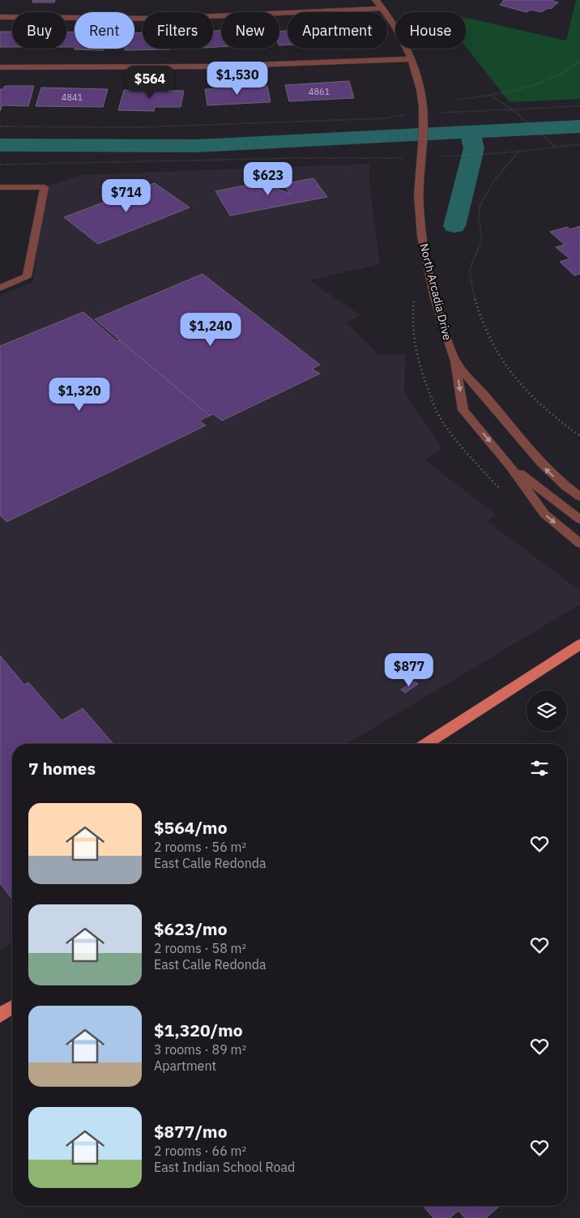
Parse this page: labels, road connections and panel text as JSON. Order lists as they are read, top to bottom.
{
  "streets": {
    "street": ["North Arcadia Drive"]
  },
  "house_numbers": ["4861", "4841"],
  "page": {
    "chip": [
      "Buy",
      "Rent",
      "Filters",
      "New",
      "Apartment",
      "House"
    ],
    "price": [
      "$1,530",
      "$564",
      "$623",
      "$714",
      "$1,240",
      "$1,320",
      "$877"
    ],
    "heading": "7 homes",
    "list": [
      {
        "name": "$564/mo",
        "note": "2 rooms · 56 m² · East Calle Redonda"
      },
      {
        "name": "$623/mo",
        "note": "2 rooms · 58 m² · East Calle Redonda"
      },
      {
        "name": "$1,320/mo",
        "note": "3 rooms · 89 m² · Apartment"
      },
      {
        "name": "$877/mo",
        "note": "2 rooms · 66 m² · East Indian School Road"
      }
    ]
  }
}
